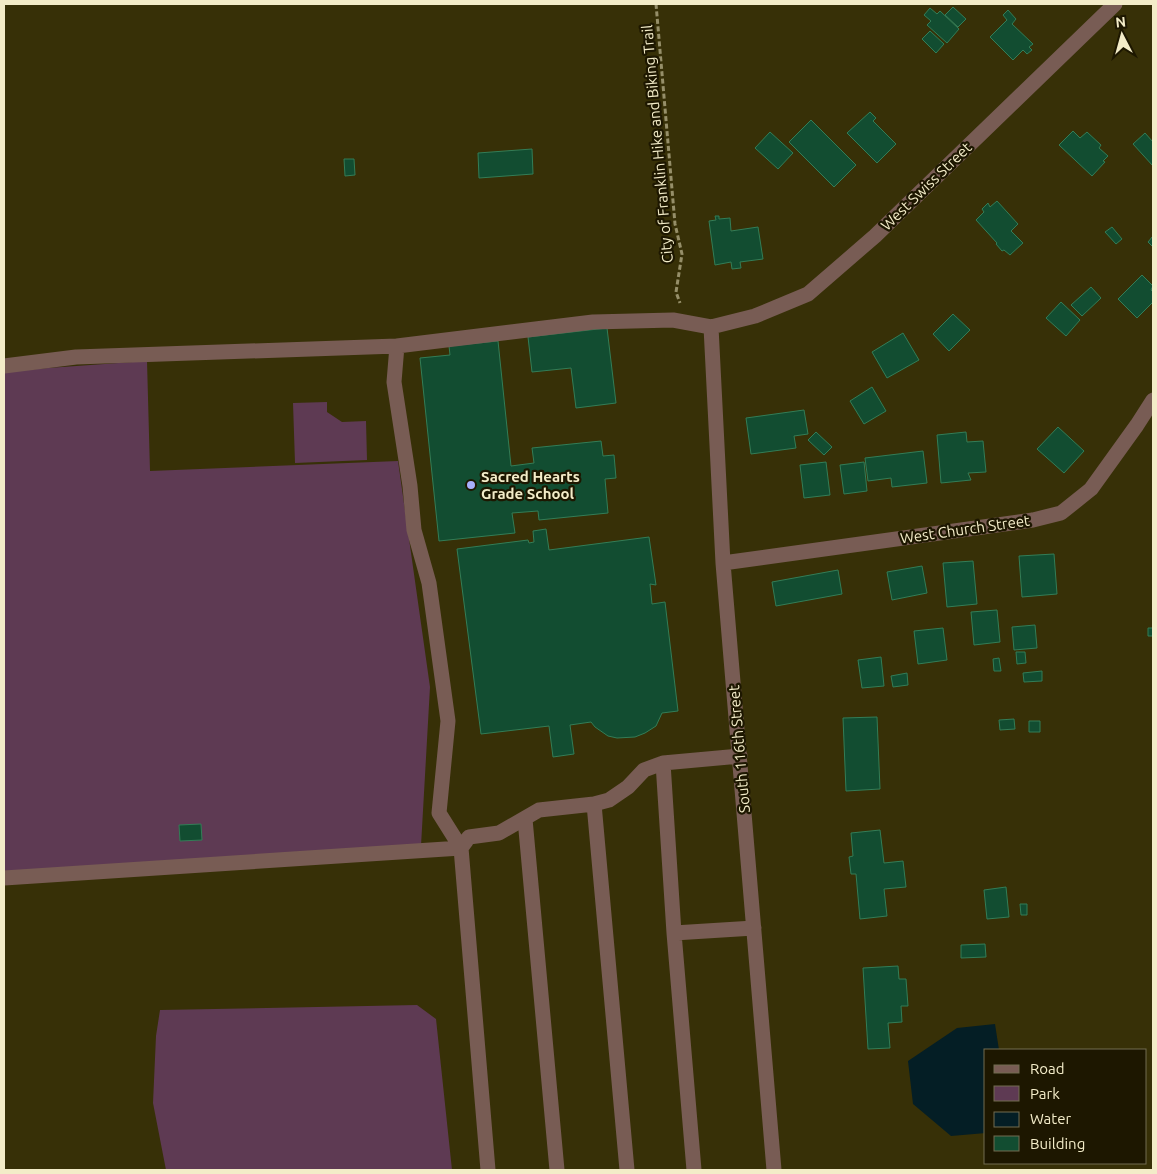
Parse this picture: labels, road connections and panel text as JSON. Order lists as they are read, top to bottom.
{
  "streets": {
    "street": ["West Swiss Street", "West Church Street", "South 116th Street"],
    "path": ["City of Franklin Hike and Biking Trail"]
  },
  "crossings": [
    ["West Swiss Street", "South 116th Street"],
    ["West Church Street", "South 116th Street"]
  ],
  "places": ["Sacred Hearts Grade School"],
  "legend": [
    "Road",
    "Park",
    "Water",
    "Building"
  ],
  "north": "top"
}
